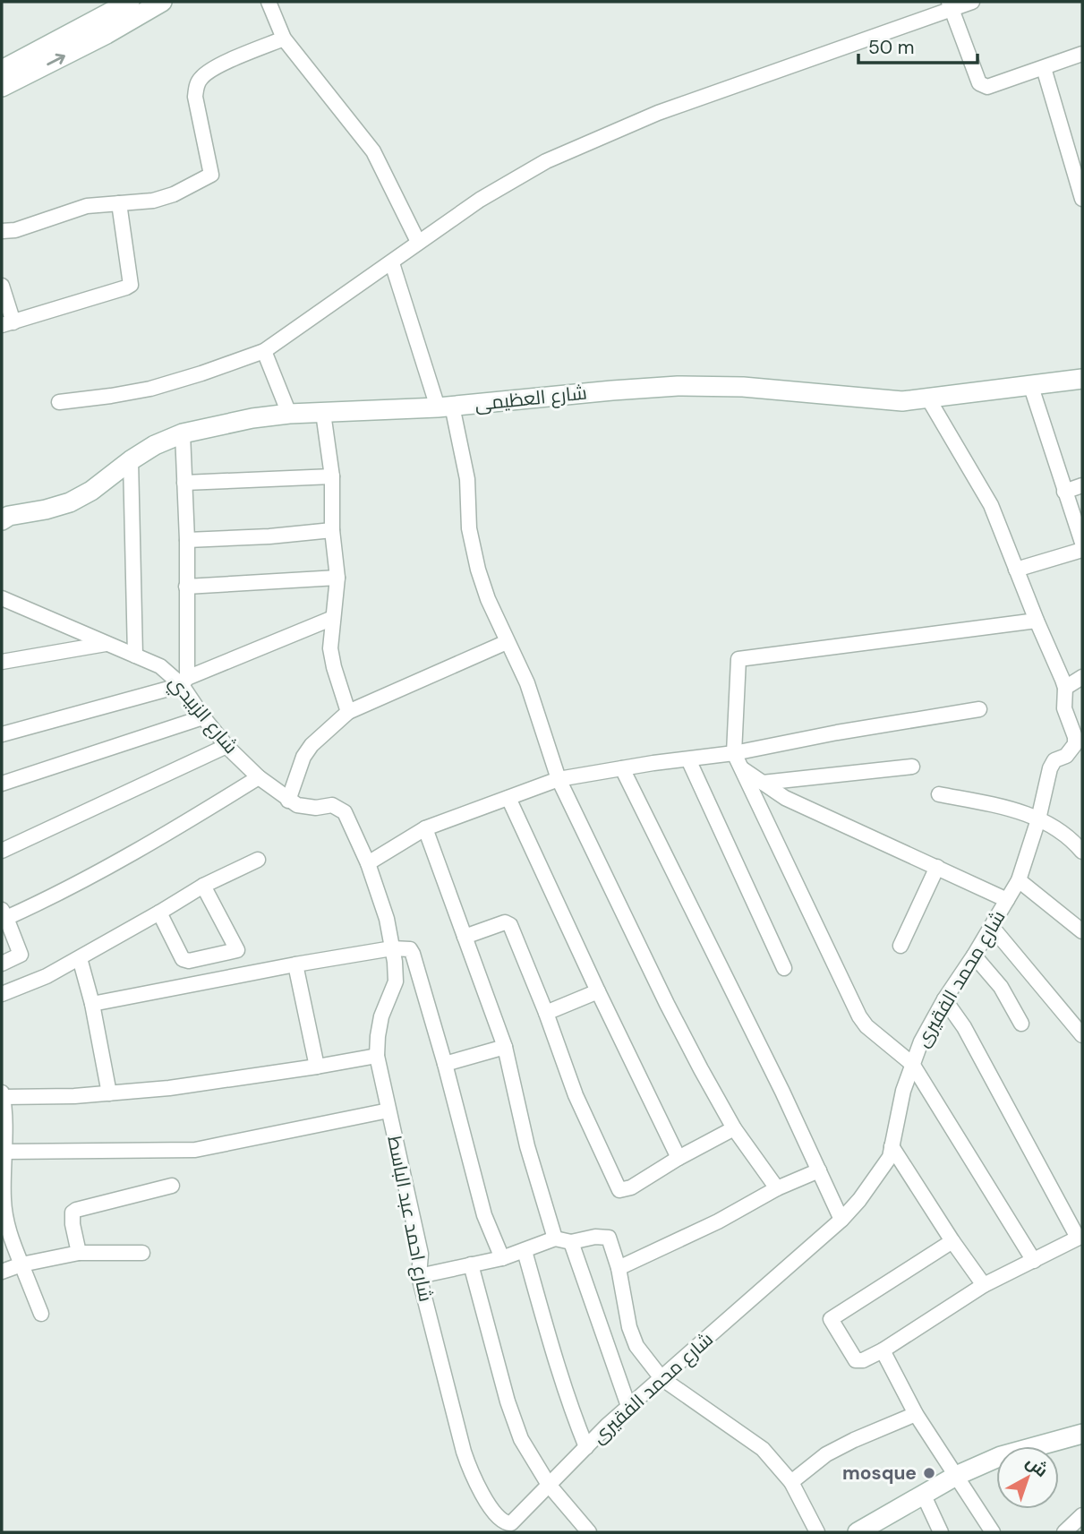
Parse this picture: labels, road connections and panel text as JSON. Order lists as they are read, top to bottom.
{
  "streets": {
    "street": [
      "شارع العظيمى",
      "شارع الزبيدي",
      "شارع محمد الفقيرى",
      "شارع احمد عبد الباسط"
    ]
  },
  "crossings": [
    ["شارع العظيمى", "شارع محمد الفقيرى"],
    ["شارع الزبيدي", "شارع احمد عبد الباسط"],
    ["شارع محمد الفقيرى", "شارع احمد عبد الباسط"]
  ],
  "places": ["mosque"],
  "scale_bar": "50 m",
  "north": "top right"
}
